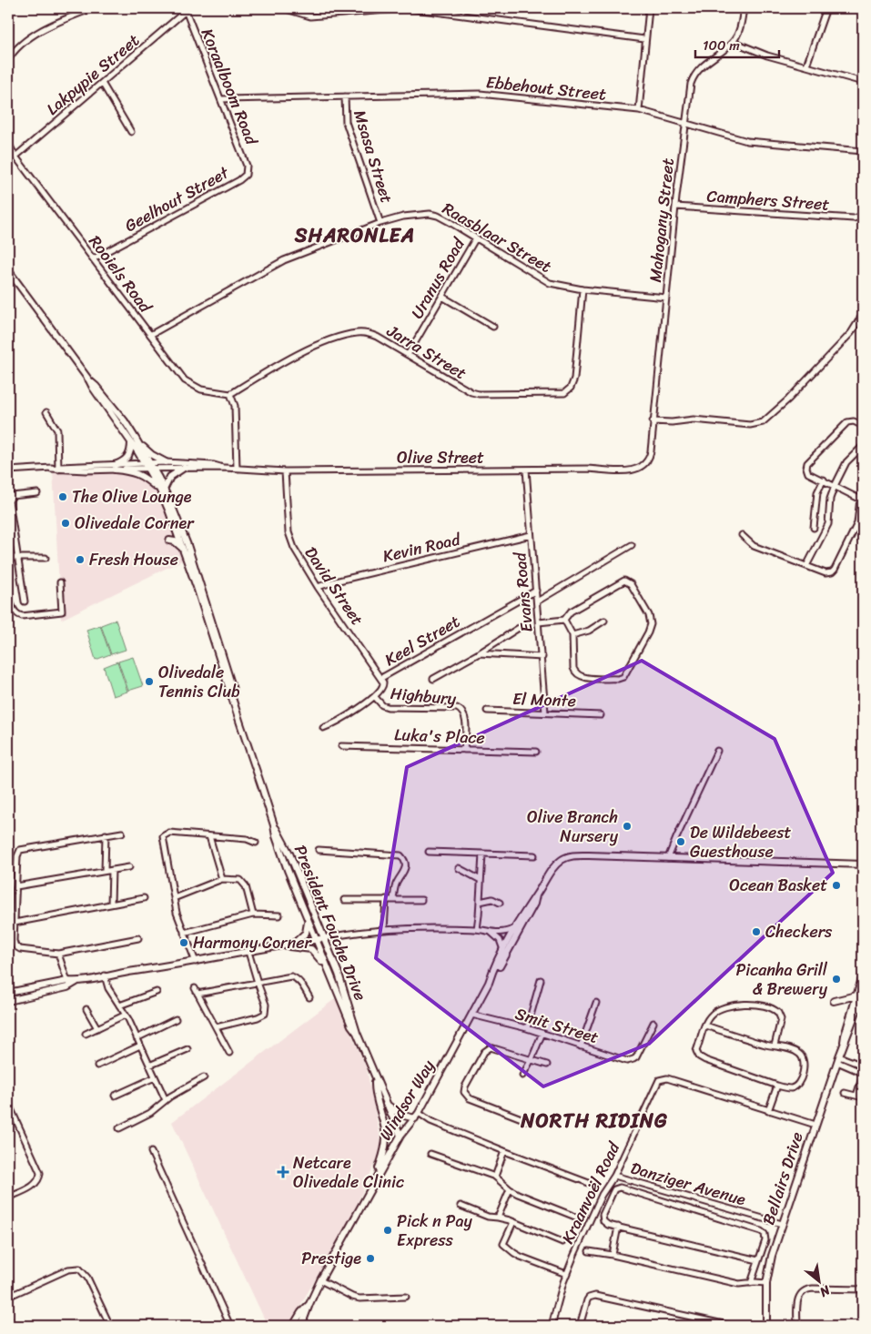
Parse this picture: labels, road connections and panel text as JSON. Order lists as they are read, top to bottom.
{
  "streets": {
    "street": [
      "Lakpypie Street",
      "Koraalboom Road",
      "Ebbehout Street",
      "Msasa Street",
      "Geelhout Street",
      "Camphers Street",
      "Mahogany Street",
      "Raasblaar Street",
      "Rooiels Road",
      "Uranus Road",
      "Jarra Street",
      "Olive Street",
      "Kevin Road",
      "David Street",
      "Evans Road",
      "Keel Street",
      "Highbury",
      "El Monte",
      "Luka's Place",
      "President Fouche Drive",
      "Smit Street",
      "Windsor Way",
      "Bellairs Drive",
      "Danziger Avenue",
      "Kraanvoël Road"
    ]
  },
  "crossings": [
    ["Lakpypie Street", "Koraalboom Road"],
    ["Lakpypie Street", "Rooiels Road"],
    ["Koraalboom Road", "Ebbehout Street"],
    ["Koraalboom Road", "Geelhout Street"],
    ["Ebbehout Street", "Msasa Street"],
    ["Ebbehout Street", "Mahogany Street"],
    ["Msasa Street", "Raasblaar Street"],
    ["Geelhout Street", "Rooiels Road"],
    ["Camphers Street", "Mahogany Street"],
    ["Mahogany Street", "Raasblaar Street"],
    ["Mahogany Street", "Olive Street"],
    ["Raasblaar Street", "Rooiels Road"],
    ["Raasblaar Street", "Uranus Road"],
    ["Raasblaar Street", "Jarra Street"],
    ["Rooiels Road", "Jarra Street"],
    ["Uranus Road", "Jarra Street"],
    ["Olive Street", "David Street"],
    ["Olive Street", "Evans Road"],
    ["Olive Street", "President Fouche Drive"],
    ["Kevin Road", "David Street"],
    ["Kevin Road", "Evans Road"],
    ["David Street", "Keel Street"],
    ["Evans Road", "Keel Street"],
    ["Evans Road", "El Monte"],
    ["Keel Street", "Highbury"],
    ["Highbury", "Luka's Place"],
    ["President Fouche Drive", "Windsor Way"],
    ["Smit Street", "Windsor Way"],
    ["Bellairs Drive", "Danziger Avenue"],
    ["Danziger Avenue", "Kraanvoël Road"]
  ],
  "districts": ["SHARONLEA", "NORTH RIDING"],
  "places": {
    "other": [
      "The Olive Lounge",
      "Olivedale Corner",
      "Fresh House",
      "Olivedale Tennis Club",
      "Olive Branch Nursery",
      "De Wildebeest Guesthouse",
      "Ocean Basket",
      "Checkers",
      "Harmony Corner",
      "Picanha Grill & Brewery",
      "Pick n Pay Express",
      "Prestige"
    ],
    "health": ["Netcare Olivedale Clinic"]
  },
  "scale_bar": "100 m",
  "north": "bottom right"
}
